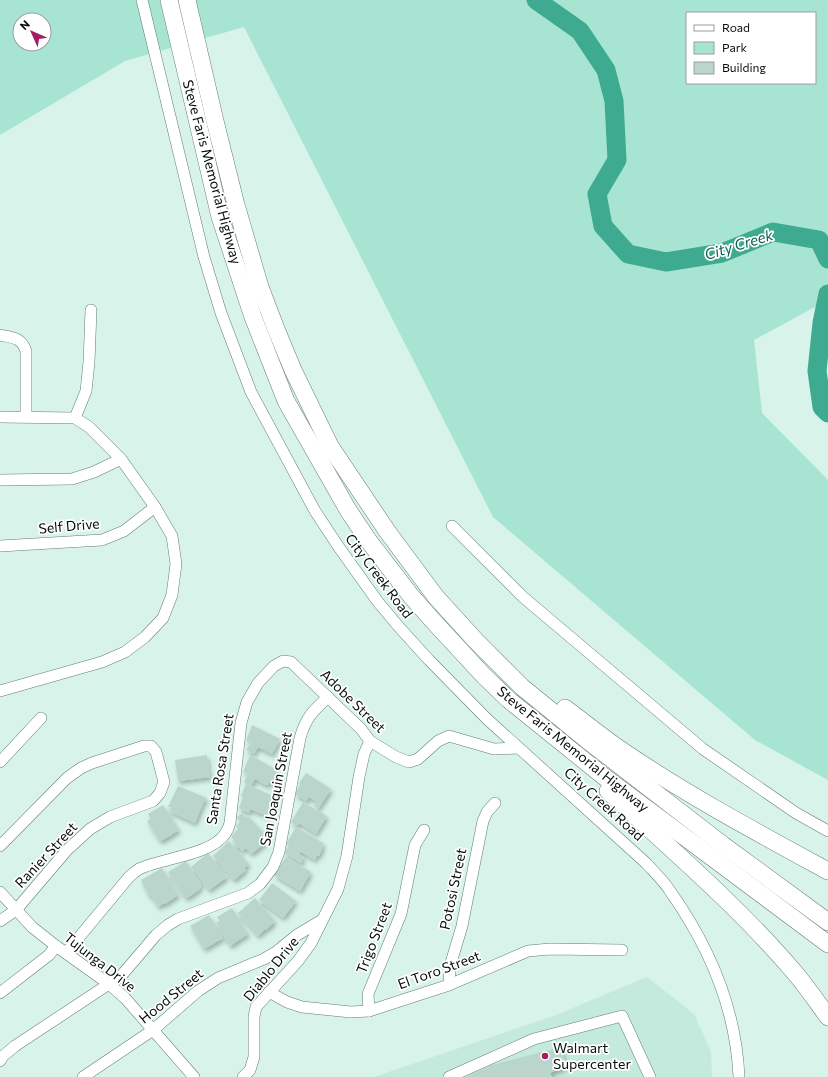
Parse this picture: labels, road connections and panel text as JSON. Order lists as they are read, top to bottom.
{
  "streets": {
    "highway": ["Steve Faris Memorial Highway"],
    "street": [
      "Self Drive",
      "City Creek Road",
      "Adobe Street",
      "Santa Rosa Street",
      "San Joaquin Street",
      "Ranier Street",
      "Potosi Street",
      "Trigo Street",
      "Tujunga Drive",
      "Diablo Drive",
      "El Toro Street",
      "Hood Street"
    ]
  },
  "crossings": [
    ["City Creek Road", "Adobe Street"],
    ["Adobe Street", "Santa Rosa Street"],
    ["Adobe Street", "San Joaquin Street"],
    ["Adobe Street", "Diablo Drive"],
    ["Santa Rosa Street", "Tujunga Drive"],
    ["San Joaquin Street", "Tujunga Drive"],
    ["Ranier Street", "Tujunga Drive"],
    ["Potosi Street", "El Toro Street"],
    ["Trigo Street", "El Toro Street"],
    ["Tujunga Drive", "Hood Street"],
    ["Diablo Drive", "El Toro Street"],
    ["Diablo Drive", "Hood Street"]
  ],
  "water": ["City Creek"],
  "places": ["Walmart Supercenter"],
  "legend": ["Road", "Park", "Building"],
  "north": "top left"
}
